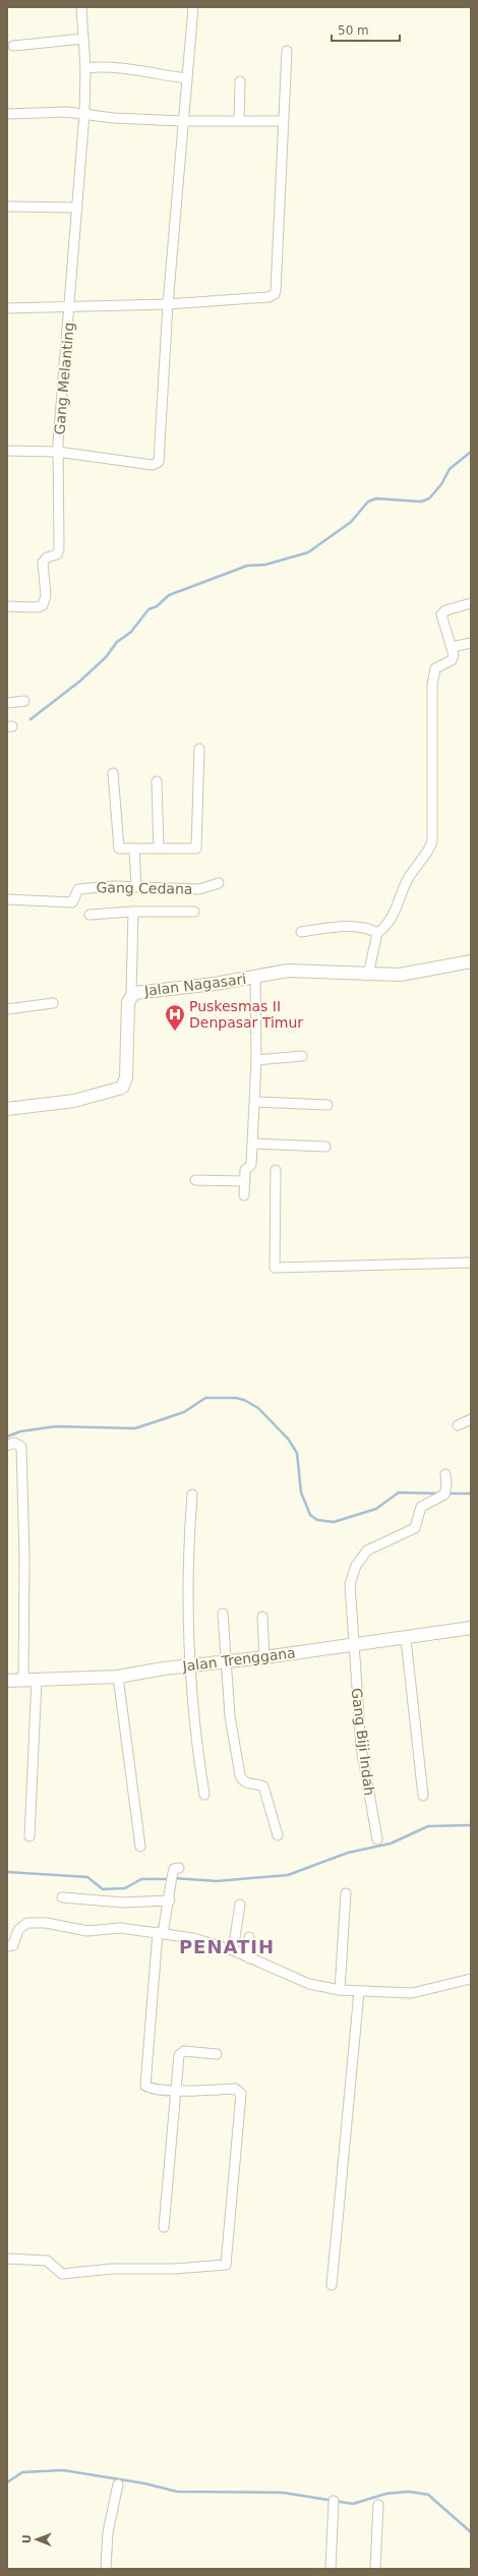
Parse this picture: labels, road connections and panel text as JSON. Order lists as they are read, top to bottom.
{
  "streets": {
    "street": [
      "Gang Melanting",
      "Gang Cedana",
      "Jalan Nagasari",
      "Jalan Trenggana",
      "Gang Biji Indah"
    ]
  },
  "crossings": [
    ["Jalan Trenggana", "Gang Biji Indah"]
  ],
  "districts": ["PENATIH"],
  "places": {
    "hospital": ["Puskesmas II Denpasar Timur"]
  },
  "scale_bar": "50 m",
  "north": "left"
}
